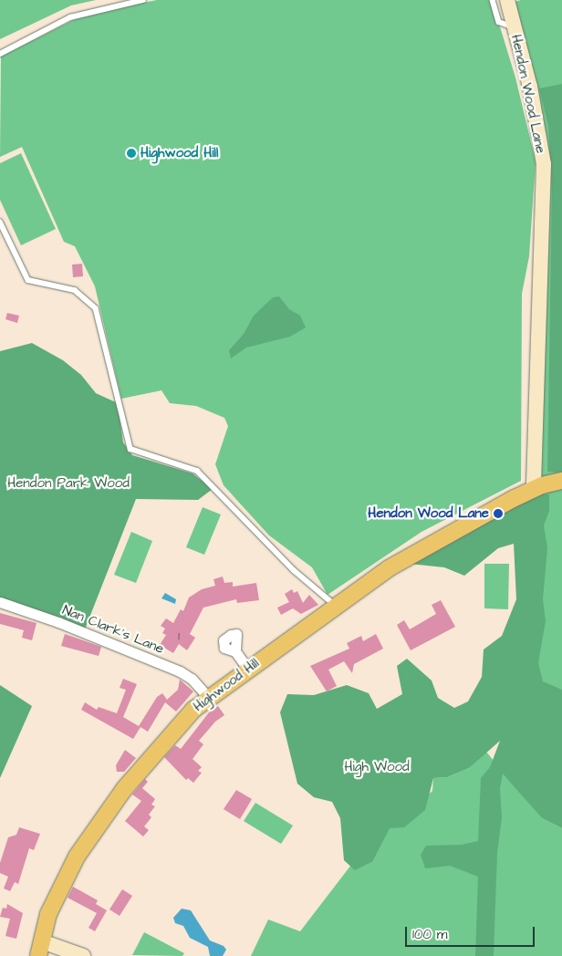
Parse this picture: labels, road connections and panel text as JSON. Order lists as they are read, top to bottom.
{
  "streets": {
    "main road": ["Hendon Wood Lane", "Highwood Hill"],
    "street": ["Nan Clark's Lane"]
  },
  "crossings": [
    ["Hendon Wood Lane", "Highwood Hill"],
    ["Nan Clark's Lane", "Highwood Hill"]
  ],
  "parks": ["Hendon Park Wood", "High Wood"],
  "places": ["Highwood Hill", "Hendon Wood Lane"],
  "house_numbers": ["1"],
  "scale_bar": "100 m"
}
